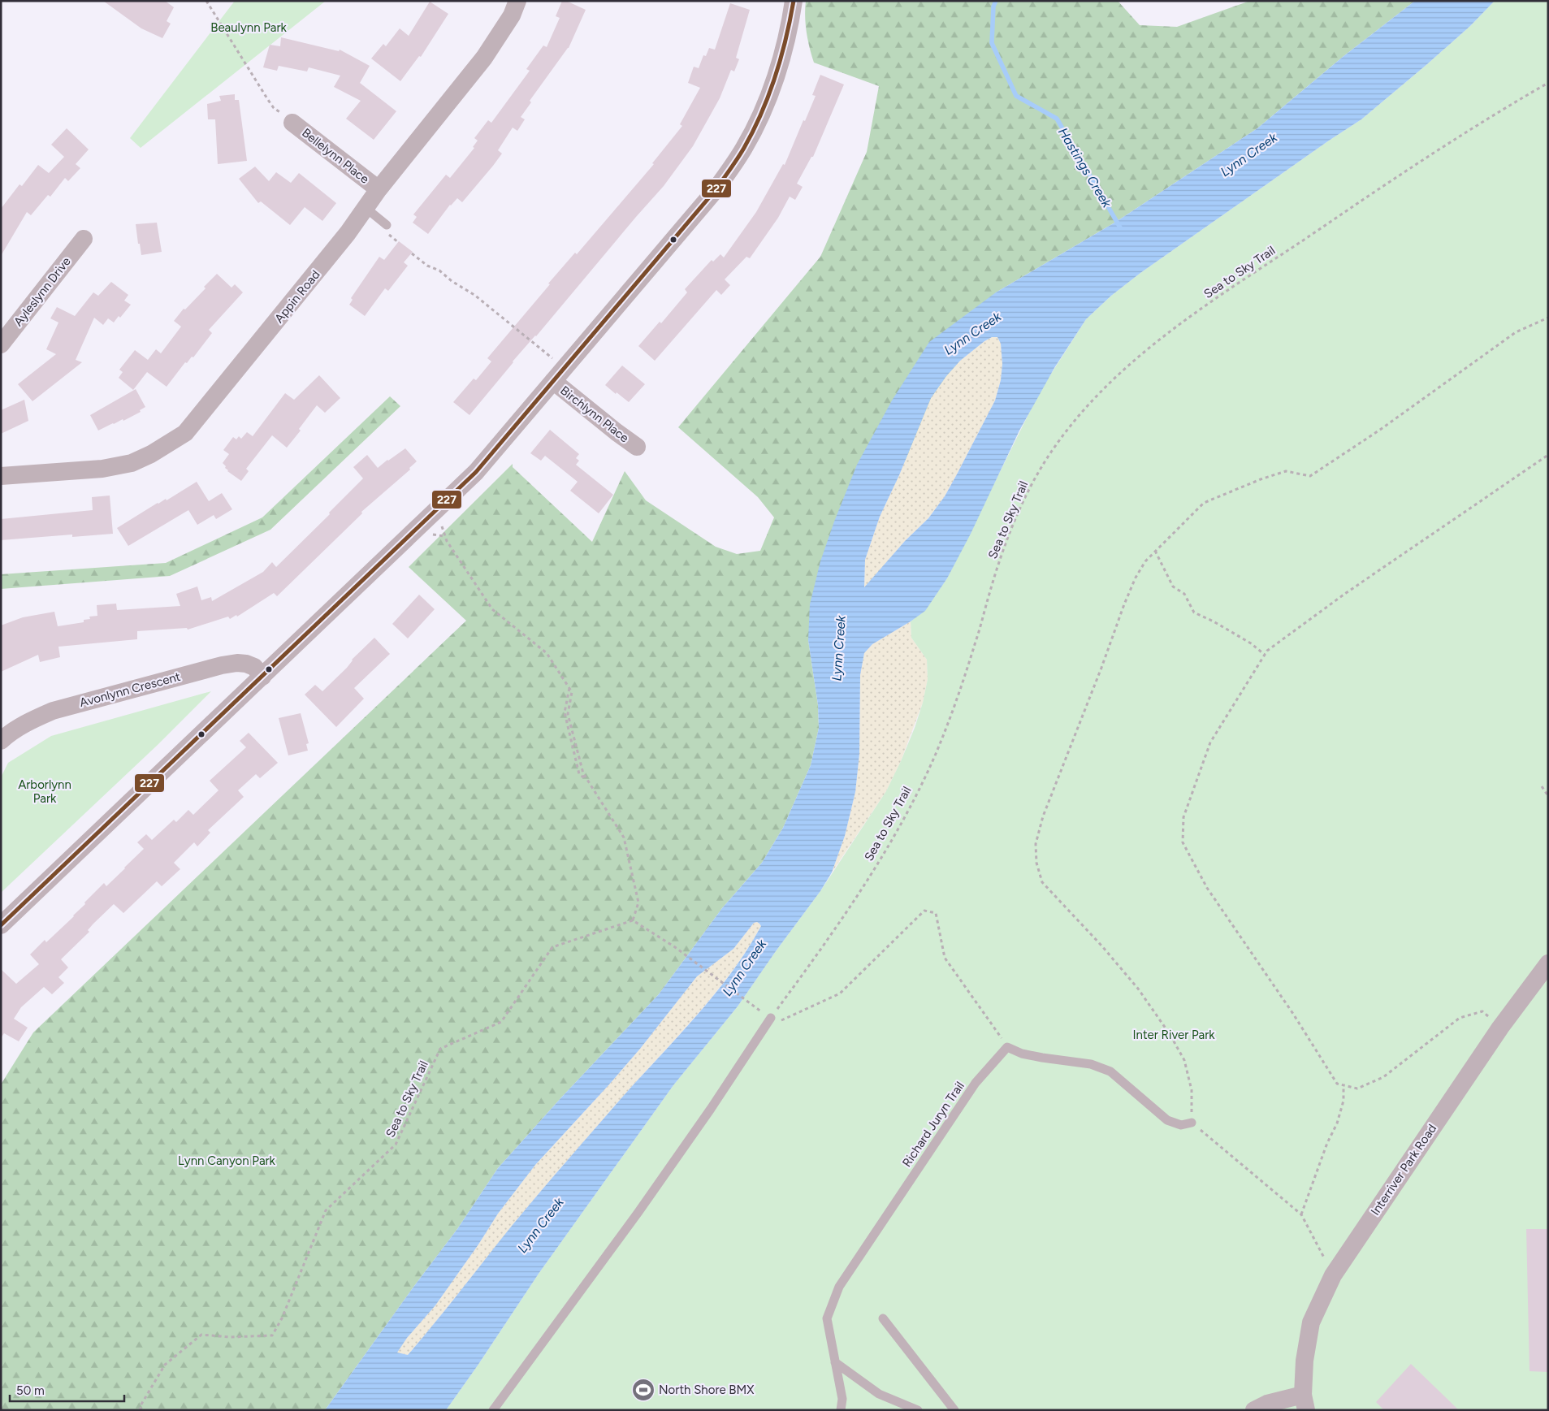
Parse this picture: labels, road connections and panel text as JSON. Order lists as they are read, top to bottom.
{
  "streets": {
    "street": [
      "Bellelynn Place",
      "Ayleslynn Drive",
      "Appin Road",
      "Birchlynn Place",
      "Avonlynn Crescent",
      "Interriver Park Road"
    ],
    "lane": ["Richard Juryn Trail"],
    "path": ["Sea to Sky Trail"]
  },
  "crossings": [
    ["Bellelynn Place", "Appin Road"]
  ],
  "water": ["Lynn Creek", "Hastings Creek"],
  "parks": [
    "Beaulynn Park",
    "Arborlynn Park",
    "Inter River Park",
    "Lynn Canyon Park"
  ],
  "places": {
    "sports": ["North Shore BMX"]
  },
  "lines": ["transit line 227"],
  "scale_bar": "50 m"
}
